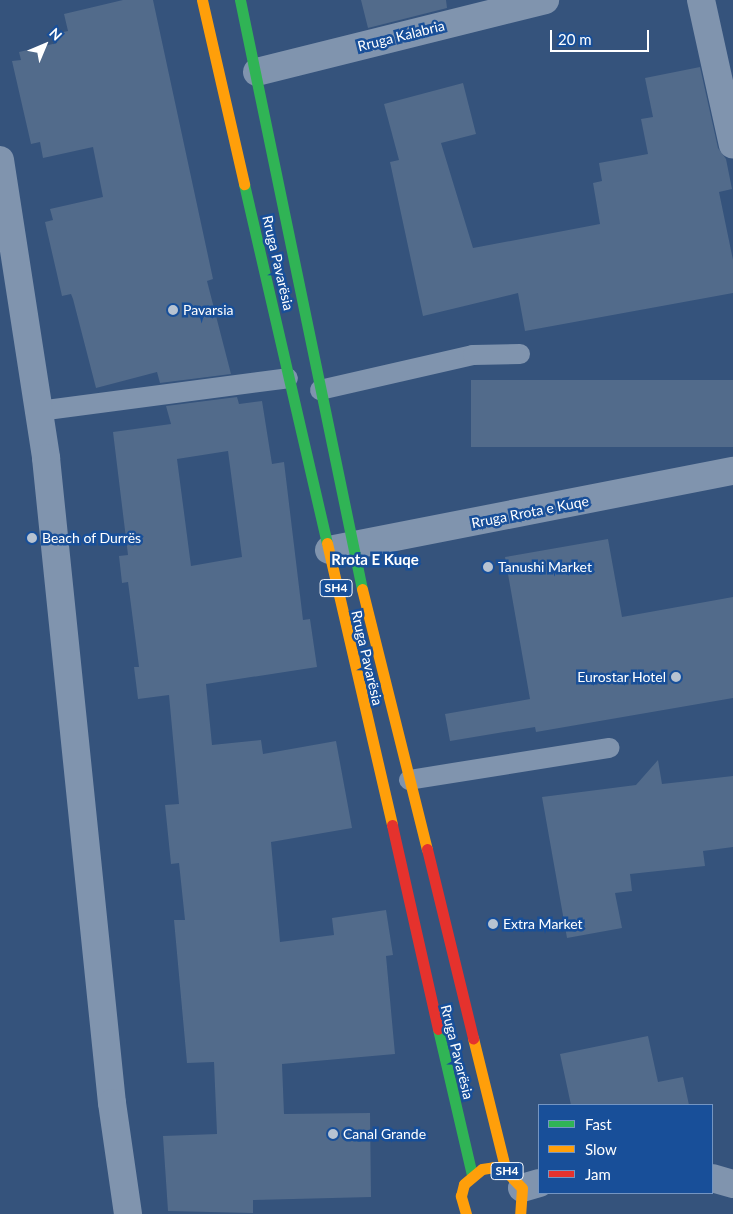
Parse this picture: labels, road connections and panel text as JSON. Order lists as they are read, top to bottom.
{
  "streets": {
    "main road": ["Rruga Pavarësia", "SH4"],
    "street": ["Rruga Kalabria", "Rruga Rrota e Kuqe"]
  },
  "crossings": [
    ["Rruga Kalabria", "Rruga Pavarësia"],
    ["Rruga Pavarësia", "Rruga Rrota e Kuqe"],
    ["Rruga Pavarësia", "SH4"]
  ],
  "districts": ["Rrota E Kuqe"],
  "places": [
    "Pavarsia",
    "Beach of Durrës",
    "Tanushi Market",
    "Eurostar Hotel",
    "Extra Market",
    "Canal Grande"
  ],
  "legend": ["Fast", "Slow", "Jam"],
  "scale_bar": "20 m",
  "north": "top right"
}
